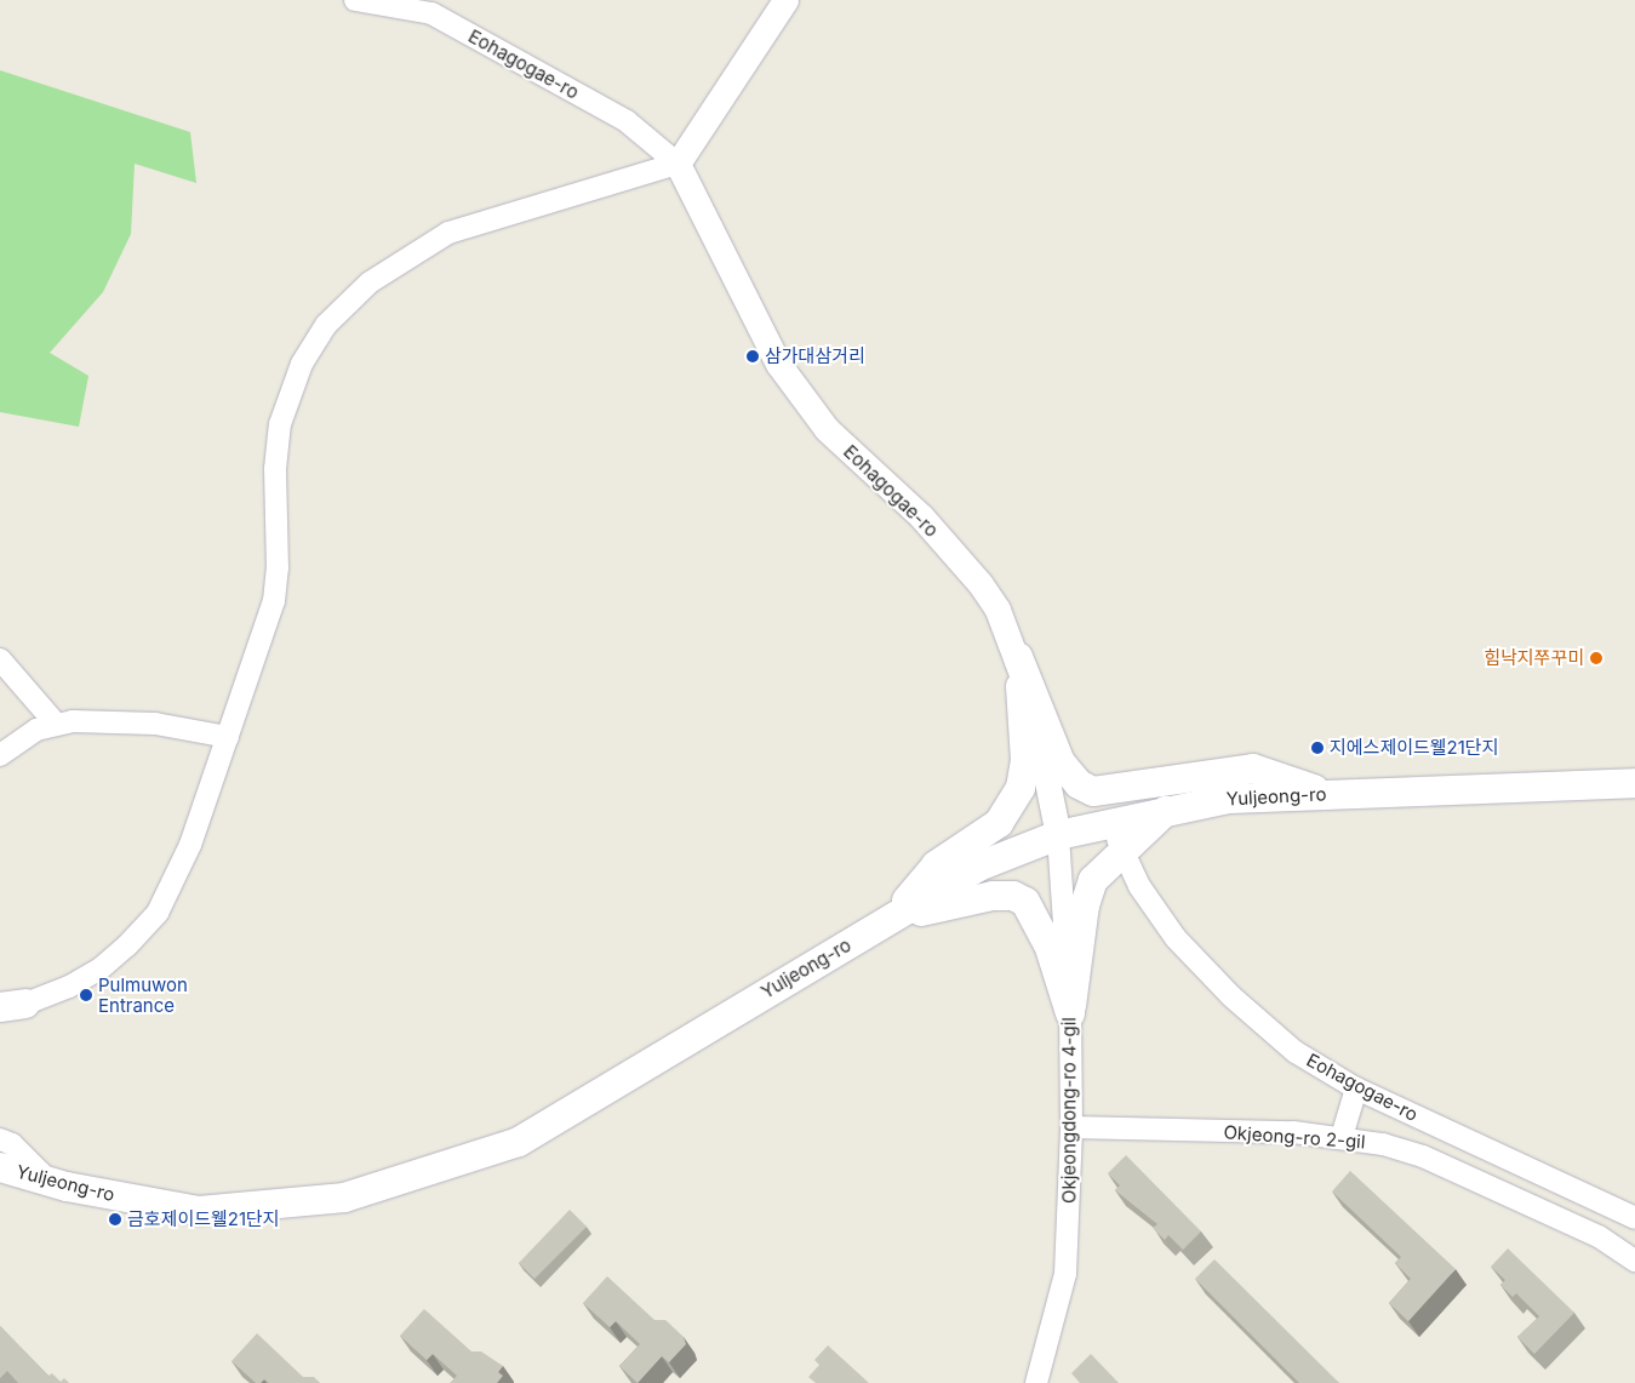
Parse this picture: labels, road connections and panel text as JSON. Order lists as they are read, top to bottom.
{
  "streets": {
    "main road": ["Yuljeong-ro"],
    "street": ["Eohagogae-ro", "Okjeongdong-ro 4-gil", "Okjeong-ro 2-gil"]
  },
  "crossings": [
    ["Eohagogae-ro", "Yuljeong-ro"],
    ["Eohagogae-ro", "Okjeongdong-ro 4-gil"],
    ["Yuljeong-ro", "Okjeongdong-ro 4-gil"],
    ["Okjeongdong-ro 4-gil", "Okjeong-ro 2-gil"]
  ],
  "places": [
    "삼가대삼거리",
    "힘낙지쭈꾸미",
    "지에스제이드웰21단지",
    "Pulmuwon Entrance",
    "금호제이드웰21단지"
  ]
}
